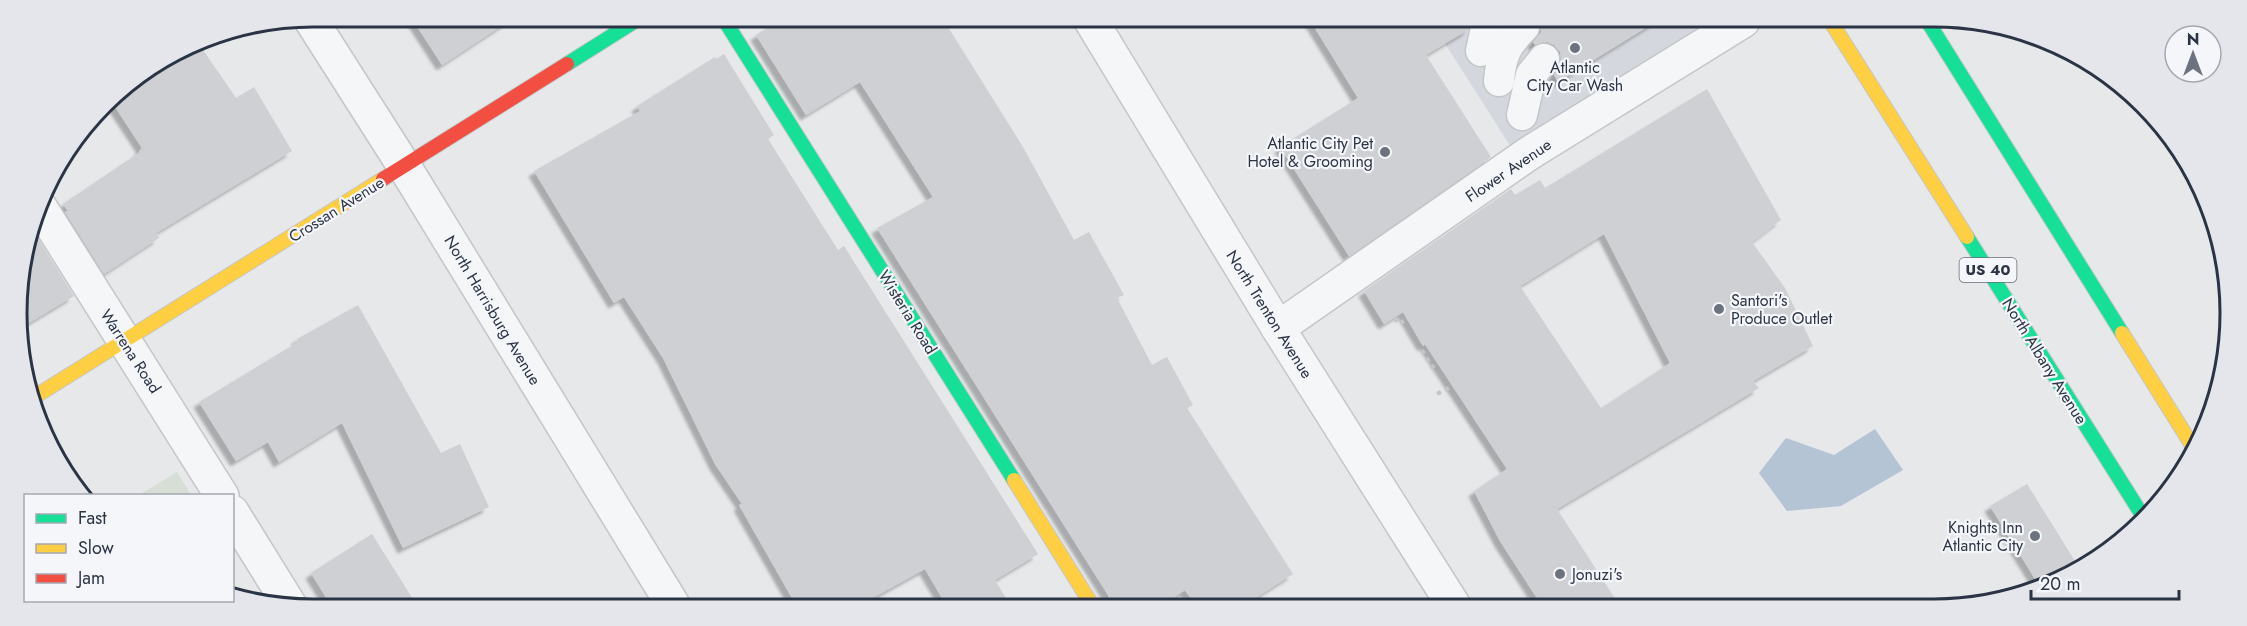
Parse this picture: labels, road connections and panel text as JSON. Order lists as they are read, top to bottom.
{
  "streets": {
    "main road": [
      "Crossan Avenue",
      "US 40",
      "Wisteria Road",
      "North Albany Avenue"
    ],
    "street": [
      "Flower Avenue",
      "North Harrisburg Avenue",
      "North Trenton Avenue",
      "Warrena Road"
    ]
  },
  "crossings": [
    ["Flower Avenue", "North Trenton Avenue"],
    ["Crossan Avenue", "North Harrisburg Avenue"],
    ["Crossan Avenue", "Warrena Road"]
  ],
  "places": [
    "Atlantic City Car Wash",
    "Atlantic City Pet Hotel & Grooming",
    "Santori's Produce Outlet",
    "Knights Inn Atlantic City",
    "Jonuzi's"
  ],
  "legend": ["Fast", "Slow", "Jam"],
  "scale_bar": "20 m",
  "north": "top"
}
